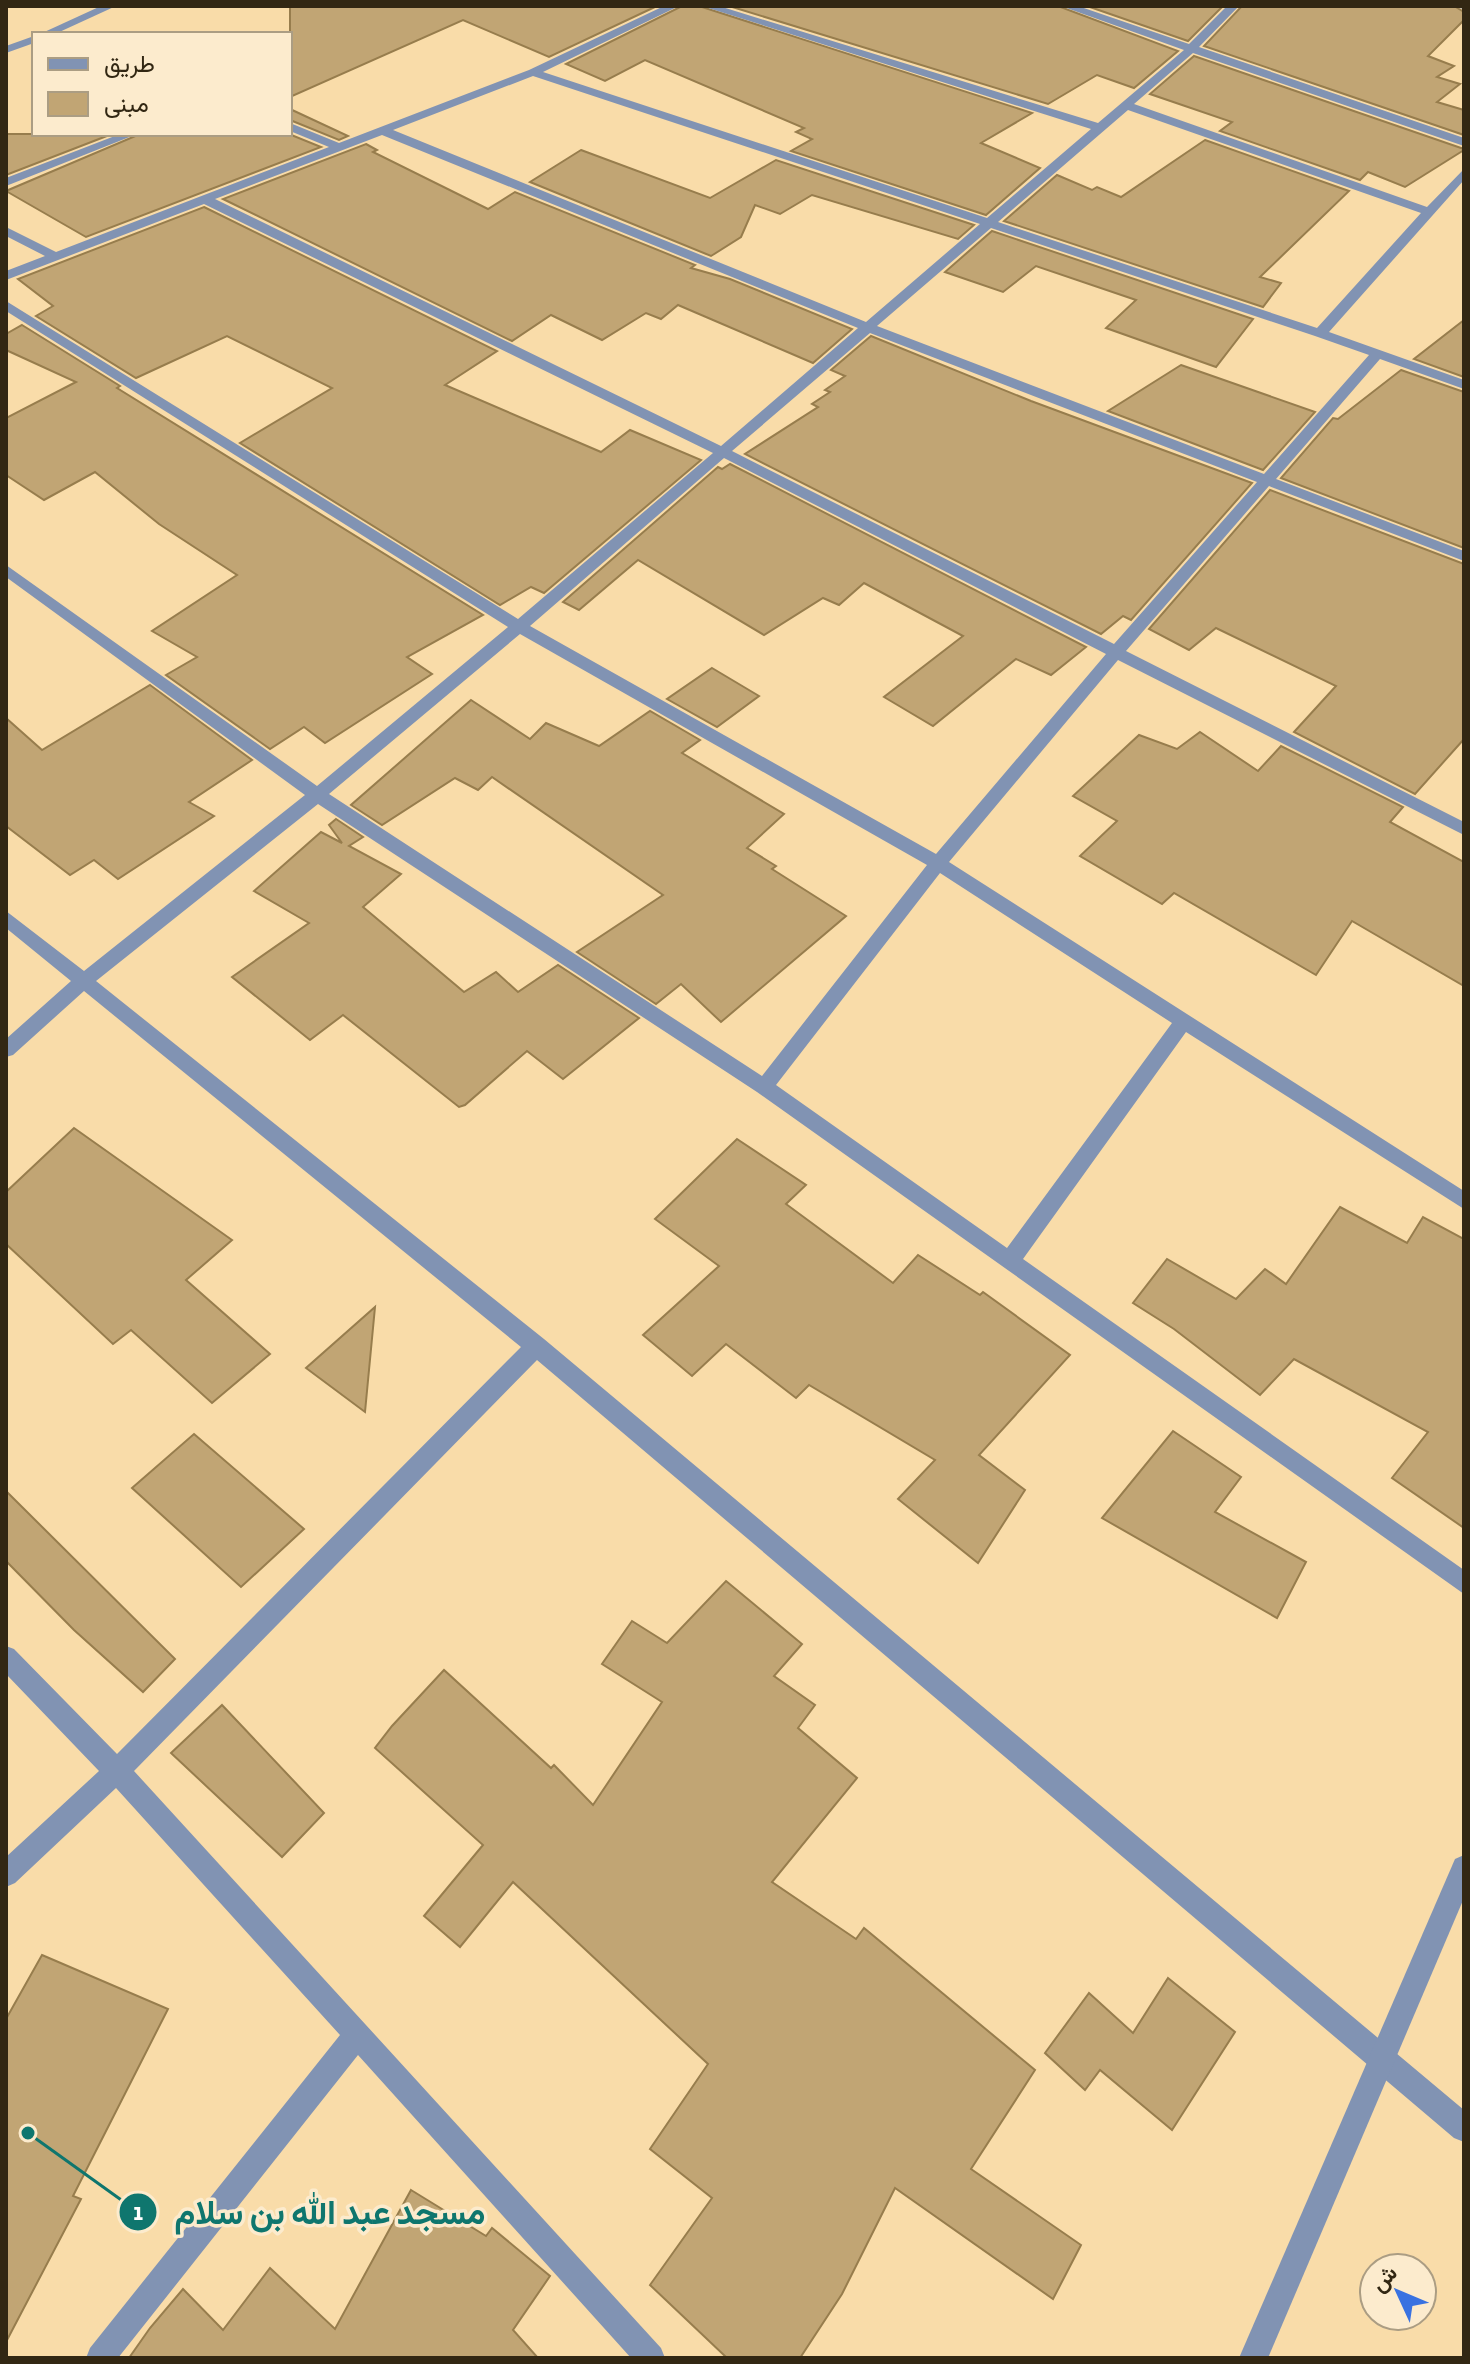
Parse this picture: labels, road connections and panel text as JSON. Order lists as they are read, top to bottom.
{
  "places": ["مسجد عبد الله بن سلام"],
  "legend": ["طريق", "مبنى"],
  "north": "top left"
}
